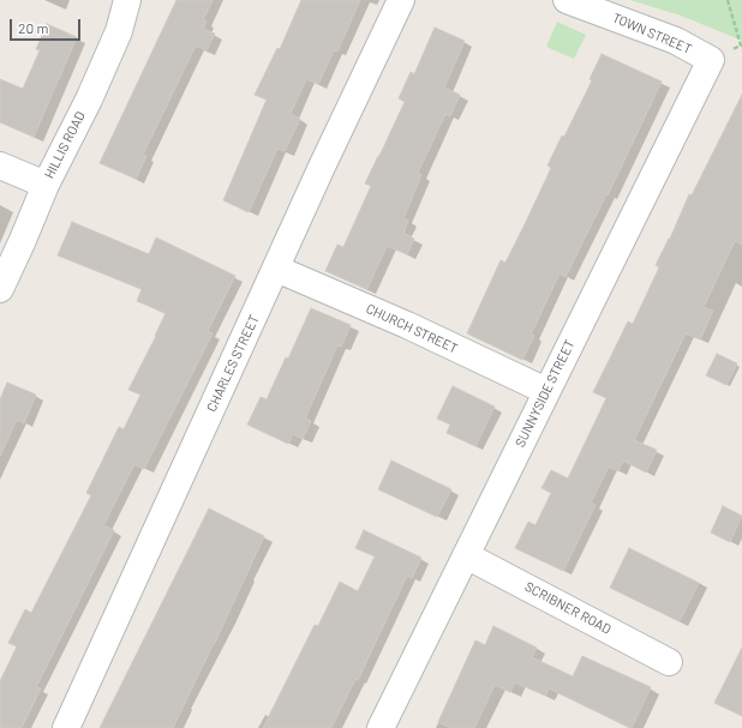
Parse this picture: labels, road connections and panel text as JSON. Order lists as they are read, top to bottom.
{
  "streets": {
    "street": [
      "TOWN STREET",
      "HILLIS ROAD",
      "CHURCH STREET",
      "CHARLES STREET",
      "SUNNYSIDE STREET",
      "SCRIBNER ROAD"
    ]
  },
  "crossings": [
    ["TOWN STREET", "SUNNYSIDE STREET"],
    ["CHURCH STREET", "CHARLES STREET"],
    ["CHURCH STREET", "SUNNYSIDE STREET"],
    ["SUNNYSIDE STREET", "SCRIBNER ROAD"]
  ],
  "scale_bar": "20 m"
}
